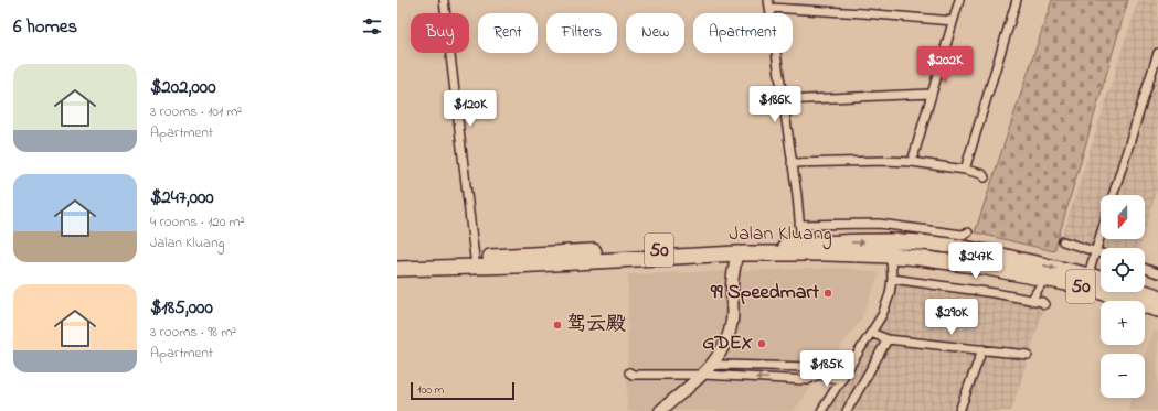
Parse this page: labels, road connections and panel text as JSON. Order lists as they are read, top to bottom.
{
  "streets": {
    "highway": ["Jalan Kluang", "50"]
  },
  "places": ["99 Speedmart", "驾云殿", "GDEX"],
  "scale_bar": "100 m",
  "north": "bottom",
  "page": {
    "heading": "6 homes",
    "chip": [
      "Buy",
      "Rent",
      "Filters",
      "New",
      "Apartment"
    ],
    "price": [
      "$202K",
      "$186K",
      "$120K",
      "$247K",
      "$290K",
      "$185K"
    ],
    "list": [
      {
        "name": "$202,000",
        "note": "3 rooms · 101 m² · Apartment"
      },
      {
        "name": "$247,000",
        "note": "4 rooms · 120 m² · Jalan Kluang"
      },
      {
        "name": "$185,000",
        "note": "3 rooms · 98 m² · Apartment"
      }
    ],
    "map_buttons": ["+", "−"],
    "scale": "100 m"
  }
}
